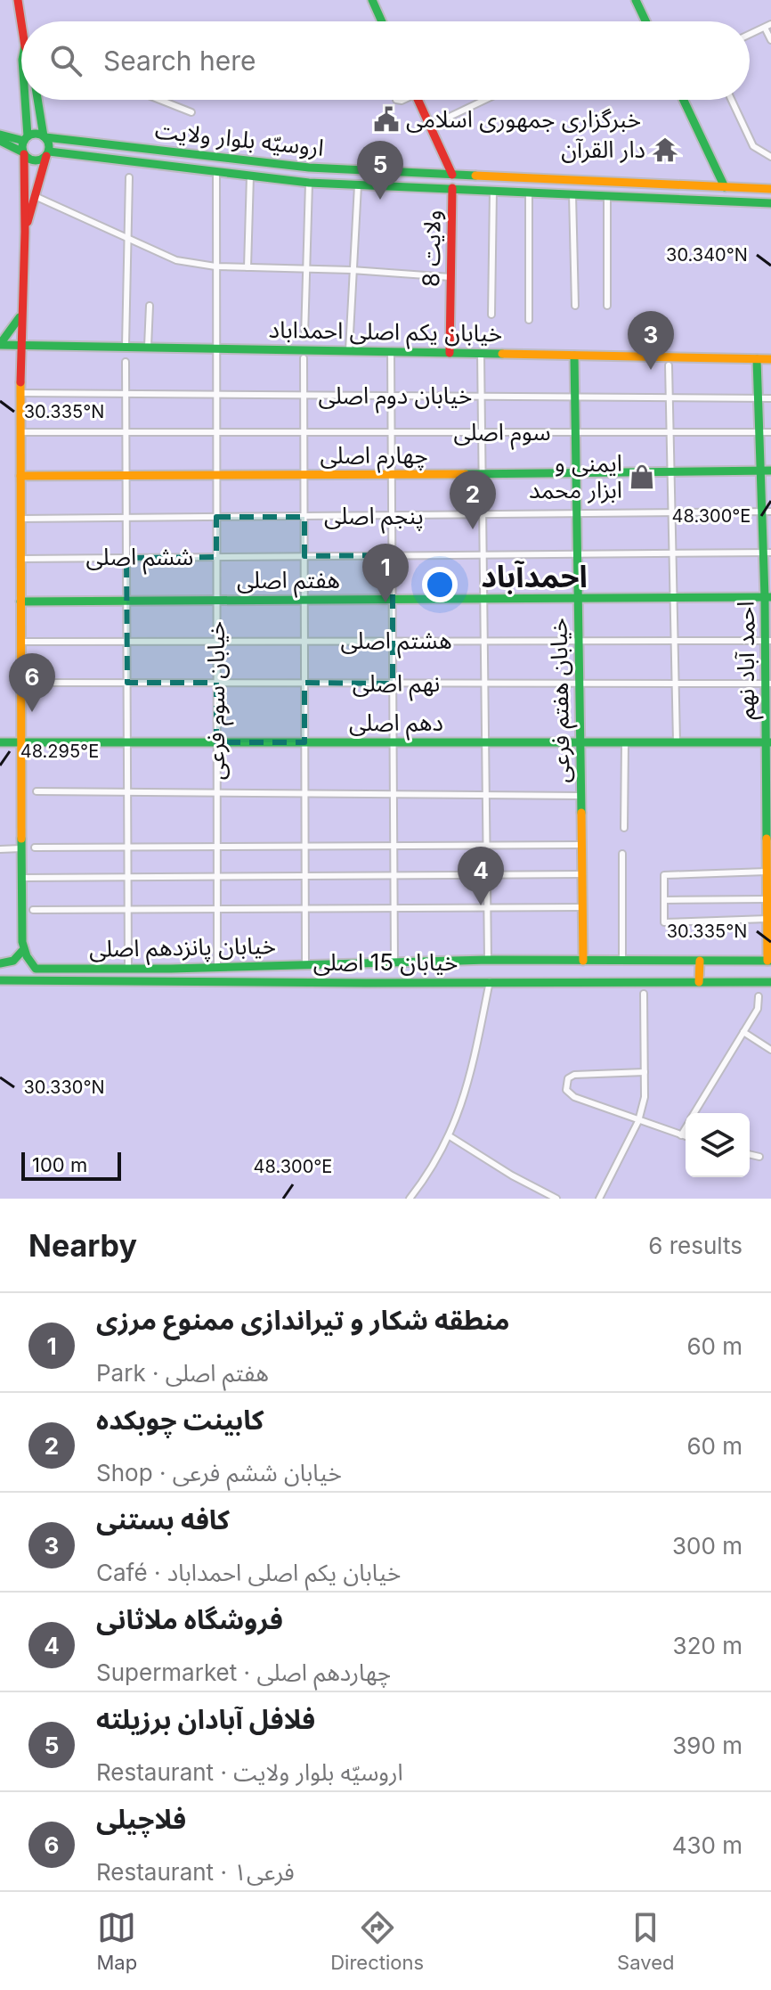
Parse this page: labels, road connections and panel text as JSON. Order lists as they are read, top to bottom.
{
  "streets": {
    "main road": [
      "اروسیّه بلوار ولایت",
      "ولایت 8",
      "خیابان یکم اصلی احمداباد",
      "چهارم اصلی",
      "هفتم اصلی",
      "احمد آباد نهم",
      "خیابان هفتم فرعی",
      "دهم اصلی",
      "خیابان پانزدهم اصلی",
      "خیابان 15 اصلی"
    ],
    "street": [
      "خیابان دوم اصلی",
      "سوم اصلی",
      "پنجم اصلی",
      "ششم اصلی",
      "هشتم اصلی",
      "نهم اصلی",
      "خیابان سوم فرعی"
    ]
  },
  "crossings": [
    ["اروسیّه بلوار ولایت", "ولایت 8"],
    ["اروسیّه بلوار ولایت", "خیابان سوم فرعی"],
    ["ولایت 8", "خیابان یکم اصلی احمداباد"],
    ["خیابان یکم اصلی احمداباد", "احمد آباد نهم"],
    ["خیابان یکم اصلی احمداباد", "خیابان سوم فرعی"],
    ["خیابان یکم اصلی احمداباد", "خیابان هفتم فرعی"],
    ["خیابان دوم اصلی", "احمد آباد نهم"],
    ["خیابان دوم اصلی", "خیابان سوم فرعی"],
    ["خیابان دوم اصلی", "خیابان هفتم فرعی"],
    ["سوم اصلی", "احمد آباد نهم"],
    ["سوم اصلی", "خیابان سوم فرعی"],
    ["سوم اصلی", "خیابان هفتم فرعی"],
    ["چهارم اصلی", "احمد آباد نهم"],
    ["چهارم اصلی", "خیابان سوم فرعی"],
    ["چهارم اصلی", "خیابان هفتم فرعی"],
    ["پنجم اصلی", "احمد آباد نهم"],
    ["پنجم اصلی", "خیابان سوم فرعی"],
    ["پنجم اصلی", "خیابان هفتم فرعی"],
    ["ششم اصلی", "احمد آباد نهم"],
    ["ششم اصلی", "خیابان سوم فرعی"],
    ["ششم اصلی", "خیابان هفتم فرعی"],
    ["هفتم اصلی", "احمد آباد نهم"],
    ["هفتم اصلی", "خیابان سوم فرعی"],
    ["هفتم اصلی", "خیابان هفتم فرعی"],
    ["هشتم اصلی", "احمد آباد نهم"],
    ["هشتم اصلی", "خیابان سوم فرعی"],
    ["هشتم اصلی", "خیابان هفتم فرعی"],
    ["احمد آباد نهم", "نهم اصلی"],
    ["احمد آباد نهم", "دهم اصلی"],
    ["احمد آباد نهم", "خیابان پانزدهم اصلی"],
    ["نهم اصلی", "خیابان سوم فرعی"],
    ["نهم اصلی", "خیابان هفتم فرعی"],
    ["خیابان سوم فرعی", "دهم اصلی"],
    ["خیابان سوم فرعی", "خیابان پانزدهم اصلی"],
    ["خیابان هفتم فرعی", "دهم اصلی"],
    ["خیابان هفتم فرعی", "خیابان پانزدهم اصلی"]
  ],
  "districts": ["احمدآباد"],
  "places": {
    "public building": ["خبرگزاری جمهوری اسلامی"],
    "temple": ["دار القرآن"],
    "shop": ["ایمنی و ابزار محمد"]
  },
  "scale_bar": "100 m",
  "page": {
    "search": "Search here",
    "pins": [
      "5",
      "3",
      "2",
      "1",
      "6",
      "4"
    ],
    "scale": "100 m",
    "heading": ["Nearby", "6 results"],
    "list": [
      {
        "mark": "1",
        "name": "منطقه شکار و تیراندازی ممنوع مرزی",
        "note": "Park · هفتم اصلی",
        "value": "60 m"
      },
      {
        "mark": "2",
        "name": "كابينت چوبكده",
        "note": "Shop · خیابان ششم فرعی",
        "value": "60 m"
      },
      {
        "mark": "3",
        "name": "کافه بستنی",
        "note": "Café · خیابان یکم اصلی احمداباد",
        "value": "300 m"
      },
      {
        "mark": "4",
        "name": "فروشگاه ملاثانی",
        "note": "Supermarket · چهاردهم اصلی",
        "value": "320 m"
      },
      {
        "mark": "5",
        "name": "فلافل آبادان برزیلته",
        "note": "Restaurant · اروسیّه بلوار ولایت",
        "value": "390 m"
      },
      {
        "mark": "6",
        "name": "فلاچیلی",
        "note": "Restaurant · فرعی۱",
        "value": "430 m"
      }
    ],
    "nav": ["Map", "Directions", "Saved"]
  },
  "coordinates": [
    "30.340°N",
    "30.335°N",
    "48.300°E",
    "48.295°E",
    "30.330°N"
  ]
}
